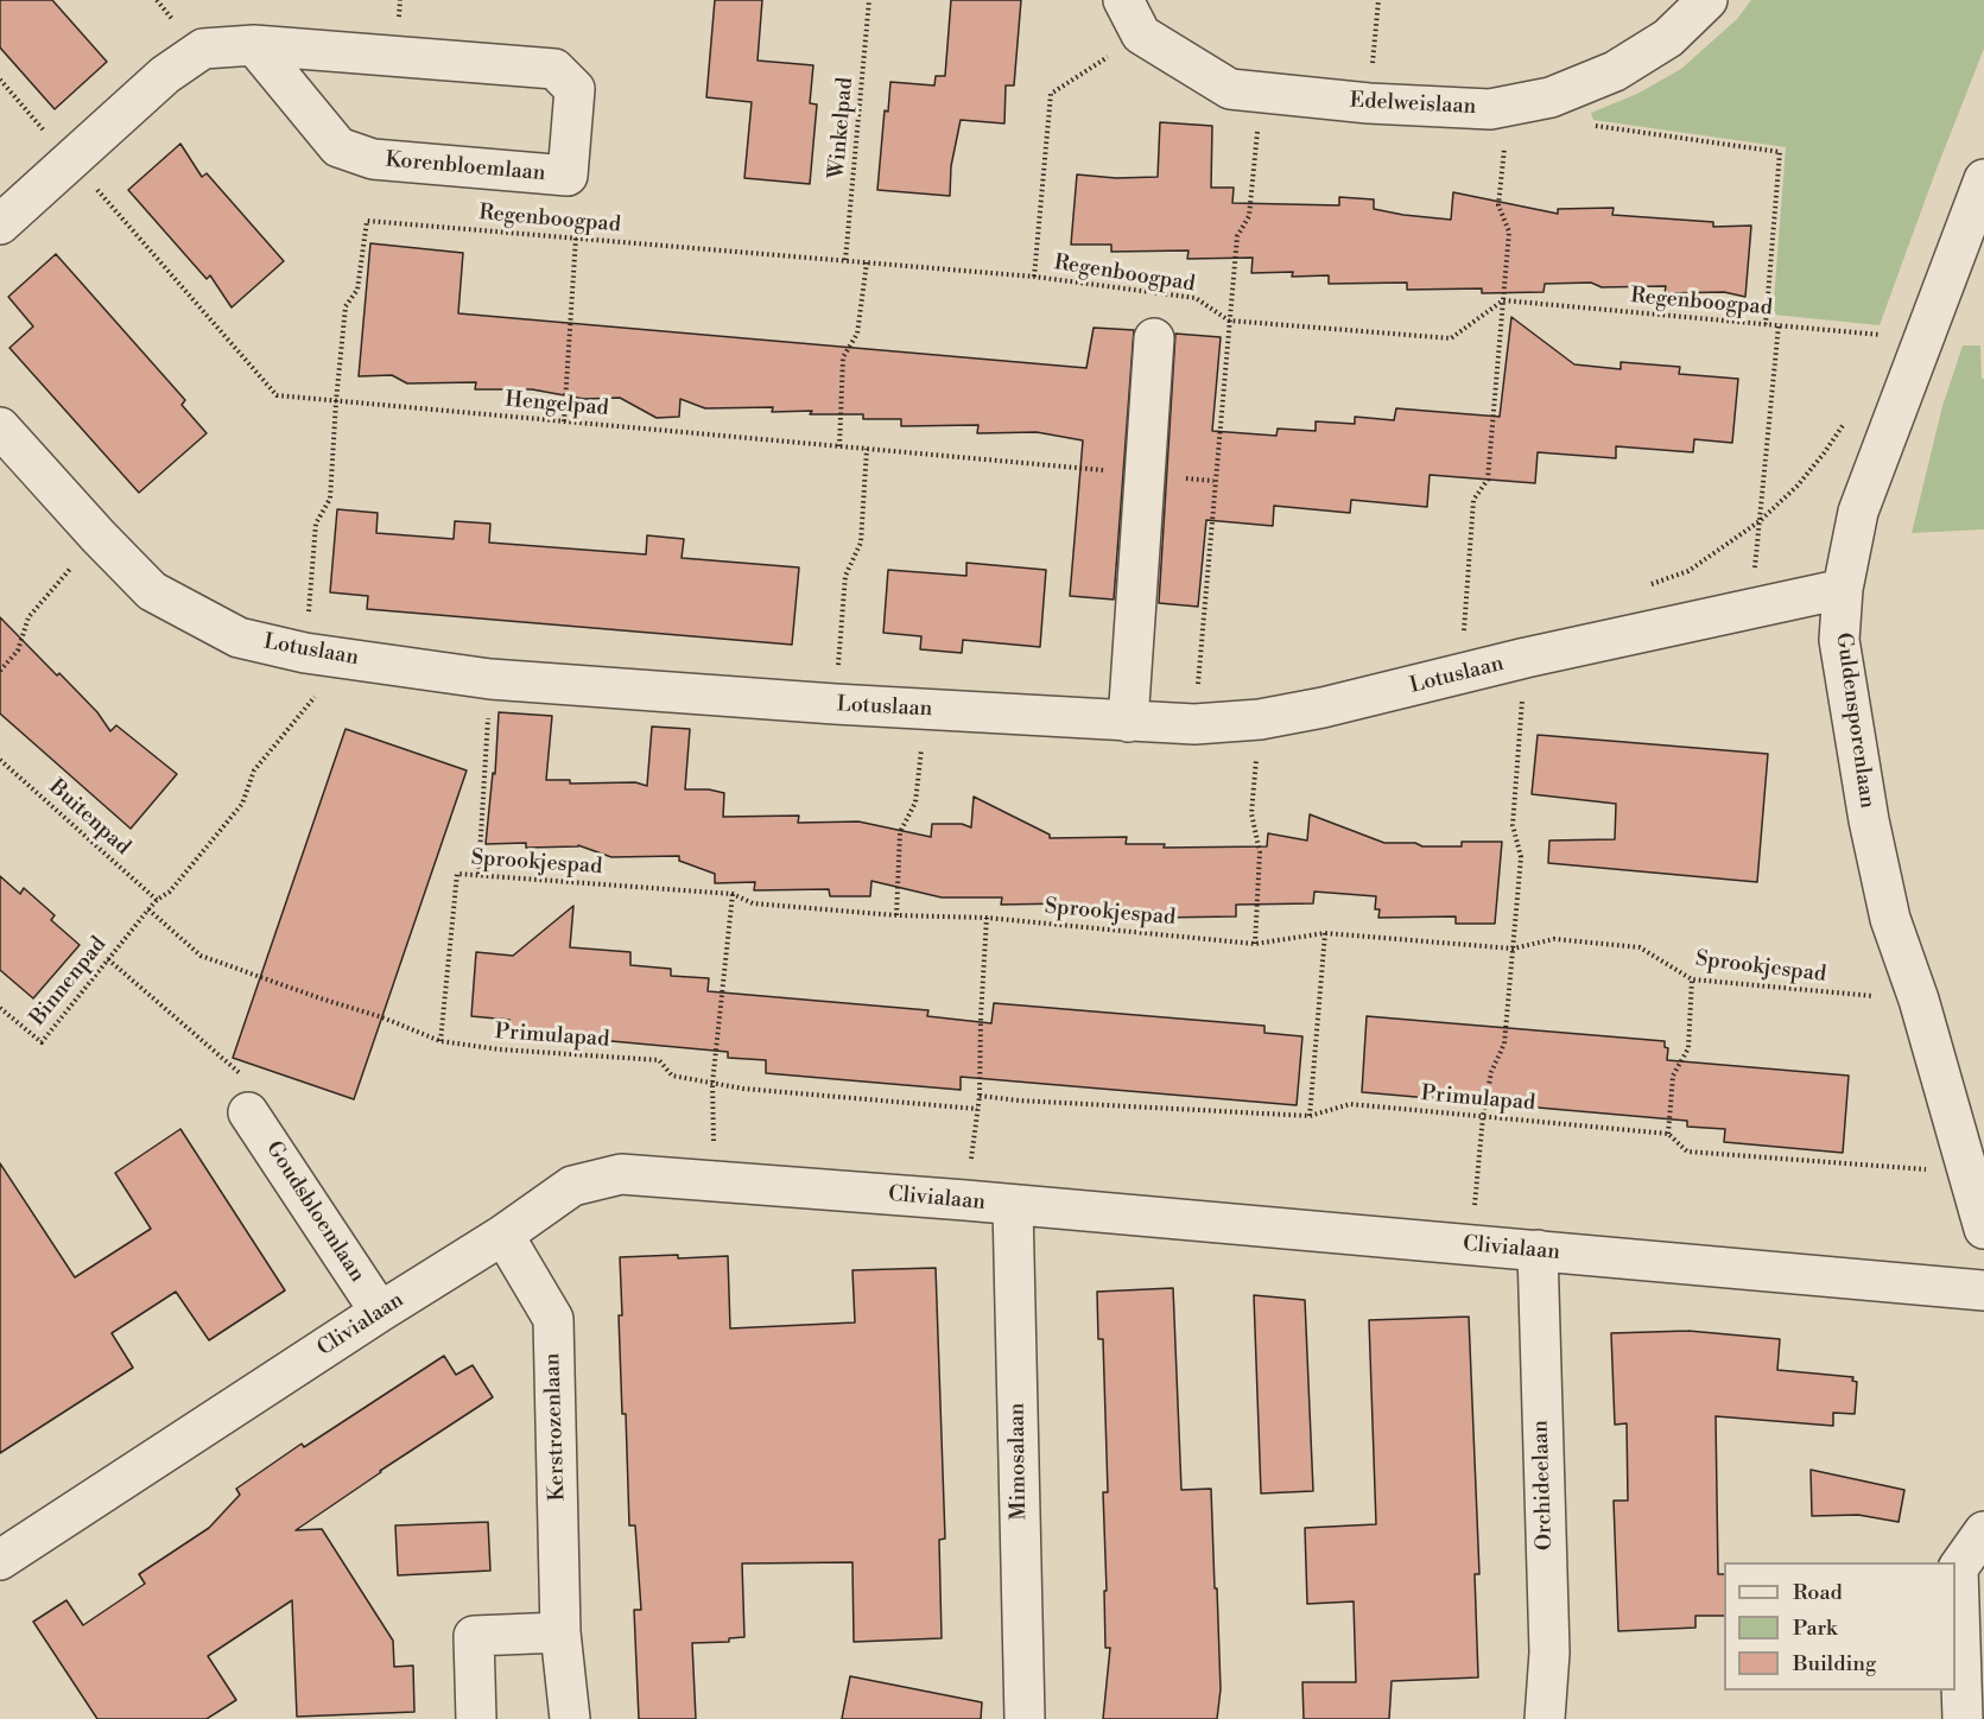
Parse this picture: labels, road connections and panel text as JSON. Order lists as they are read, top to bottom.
{
  "streets": {
    "street": [
      "Edelweislaan",
      "Korenbloemlaan",
      "Lotuslaan",
      "Guldensporenlaan",
      "Clivialaan",
      "Goudsbloemlaan",
      "Kerstrozenlaan",
      "Mimosalaan",
      "Orchideelaan"
    ],
    "path": [
      "Winkelpad",
      "Regenboogpad",
      "Hengelpad",
      "Buitenpad",
      "Sprookjespad",
      "Binnenpad",
      "Primulapad"
    ]
  },
  "crossings": [
    ["Winkelpad", "Regenboogpad"],
    ["Korenbloemlaan", "Hengelpad"],
    ["Regenboogpad", "Hengelpad"],
    ["Lotuslaan", "Guldensporenlaan"],
    ["Lotuslaan", "Binnenpad"],
    ["Guldensporenlaan", "Sprookjespad"],
    ["Guldensporenlaan", "Primulapad"],
    ["Buitenpad", "Binnenpad"],
    ["Sprookjespad", "Primulapad"],
    ["Binnenpad", "Primulapad"],
    ["Clivialaan", "Goudsbloemlaan"],
    ["Clivialaan", "Kerstrozenlaan"],
    ["Clivialaan", "Mimosalaan"],
    ["Clivialaan", "Orchideelaan"]
  ],
  "legend": ["Road", "Park", "Building"]
}
